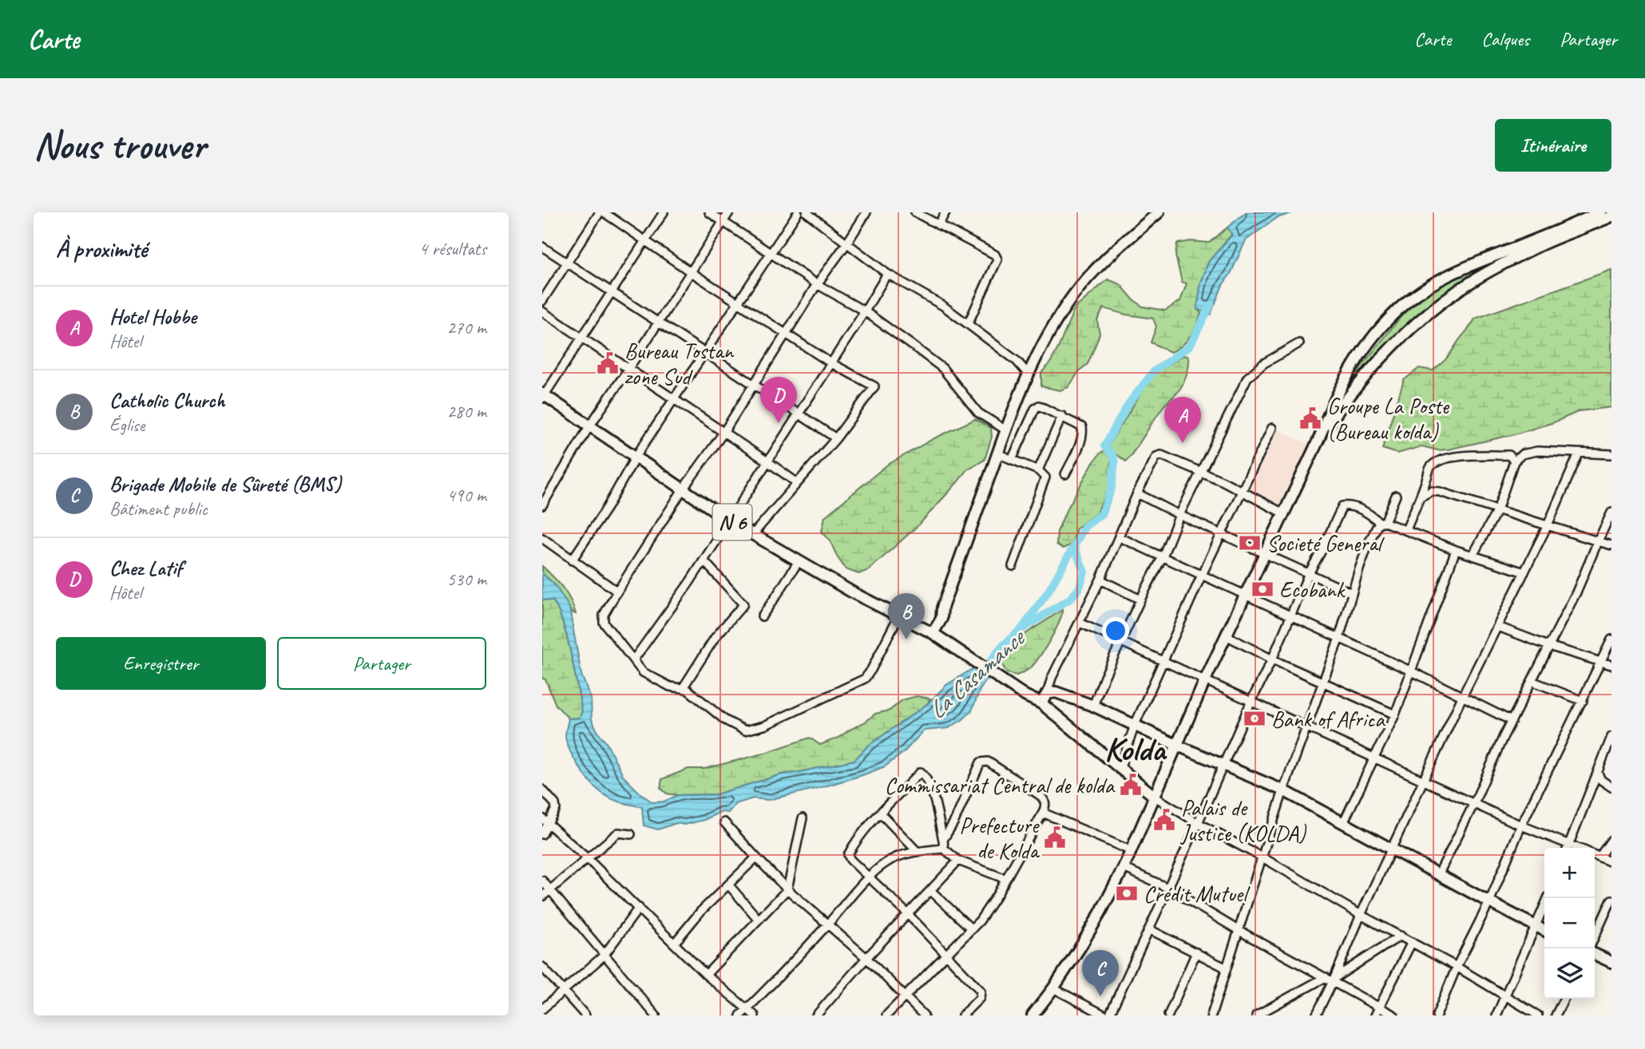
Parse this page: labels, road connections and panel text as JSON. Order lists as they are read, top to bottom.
{
  "streets": {
    "main road": ["N 6"]
  },
  "districts": ["Kolda"],
  "water": ["La Casamance"],
  "places": {
    "public building": [
      "Bureau Tostan zone Sud",
      "Groupe La Poste (Bureau kolda)",
      "Commissariat Central de kolda",
      "Palais de Justice (KOLDA)",
      "Prefecture de Kolda"
    ],
    "bank": [
      "Societé General",
      "Ecobank",
      "Bank of Africa",
      "Crédit Mutuel"
    ]
  },
  "page": {
    "header": "Carte",
    "nav": ["Carte", "Calques", "Partager"],
    "buttons": [
      "Itinéraire",
      ["Enregistrer", "Partager"]
    ],
    "title": "Nous trouver",
    "heading": ["À proximité", "4 résultats"],
    "list": [
      {
        "mark": "A",
        "name": "Hotel Hobbe",
        "note": "Hôtel",
        "value": "270 m"
      },
      {
        "mark": "B",
        "name": "Catholic Church",
        "note": "Église",
        "value": "280 m"
      },
      {
        "mark": "C",
        "name": "Brigade Mobile de Sûreté (BMS)",
        "note": "Bâtiment public",
        "value": "490 m"
      },
      {
        "mark": "D",
        "name": "Chez Latif",
        "note": "Hôtel",
        "value": "530 m"
      }
    ],
    "pins": [
      "D",
      "A",
      "B",
      "C"
    ],
    "map_buttons": ["+", "−"]
  }
}
